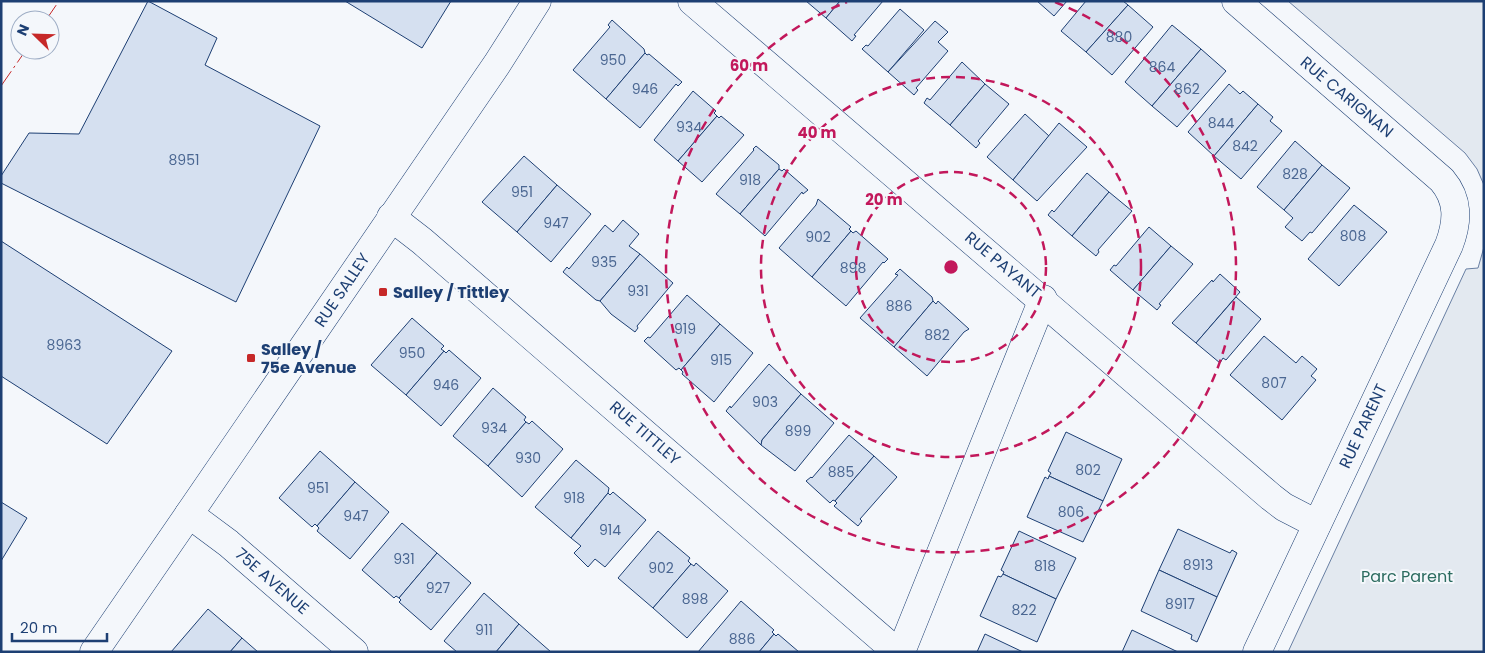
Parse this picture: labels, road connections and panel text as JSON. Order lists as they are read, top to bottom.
{
  "streets": {
    "street": [
      "RUE CARIGNAN",
      "RUE PAYANT",
      "RUE SALLEY",
      "RUE PARENT",
      "RUE TITTLEY",
      "75E AVENUE"
    ]
  },
  "crossings": [
    ["RUE CARIGNAN", "RUE PARENT"],
    ["RUE PAYANT", "RUE PARENT"],
    ["RUE SALLEY", "RUE TITTLEY"],
    ["RUE SALLEY", "75E AVENUE"]
  ],
  "parks": ["Parc Parent"],
  "places": {
    "transit": ["Salley / Tittley", "Salley / 75e Avenue"]
  },
  "house_numbers": [
    "880",
    "950",
    "864",
    "946",
    "862",
    "844",
    "934",
    "842",
    "8951",
    "828",
    "918",
    "951",
    "947",
    "808",
    "902",
    "935",
    "898",
    "931",
    "886",
    "919",
    "882",
    "8963",
    "950",
    "915",
    "807",
    "946",
    "903",
    "934",
    "899",
    "930",
    "802",
    "885",
    "951",
    "918",
    "806",
    "947",
    "914",
    "931",
    "8913",
    "818",
    "902",
    "927",
    "898",
    "8917",
    "822",
    "911",
    "886"
  ],
  "scale_bar": "20 m",
  "north": "top left",
  "rings": ["60 m", "40 m", "20 m"]
}
